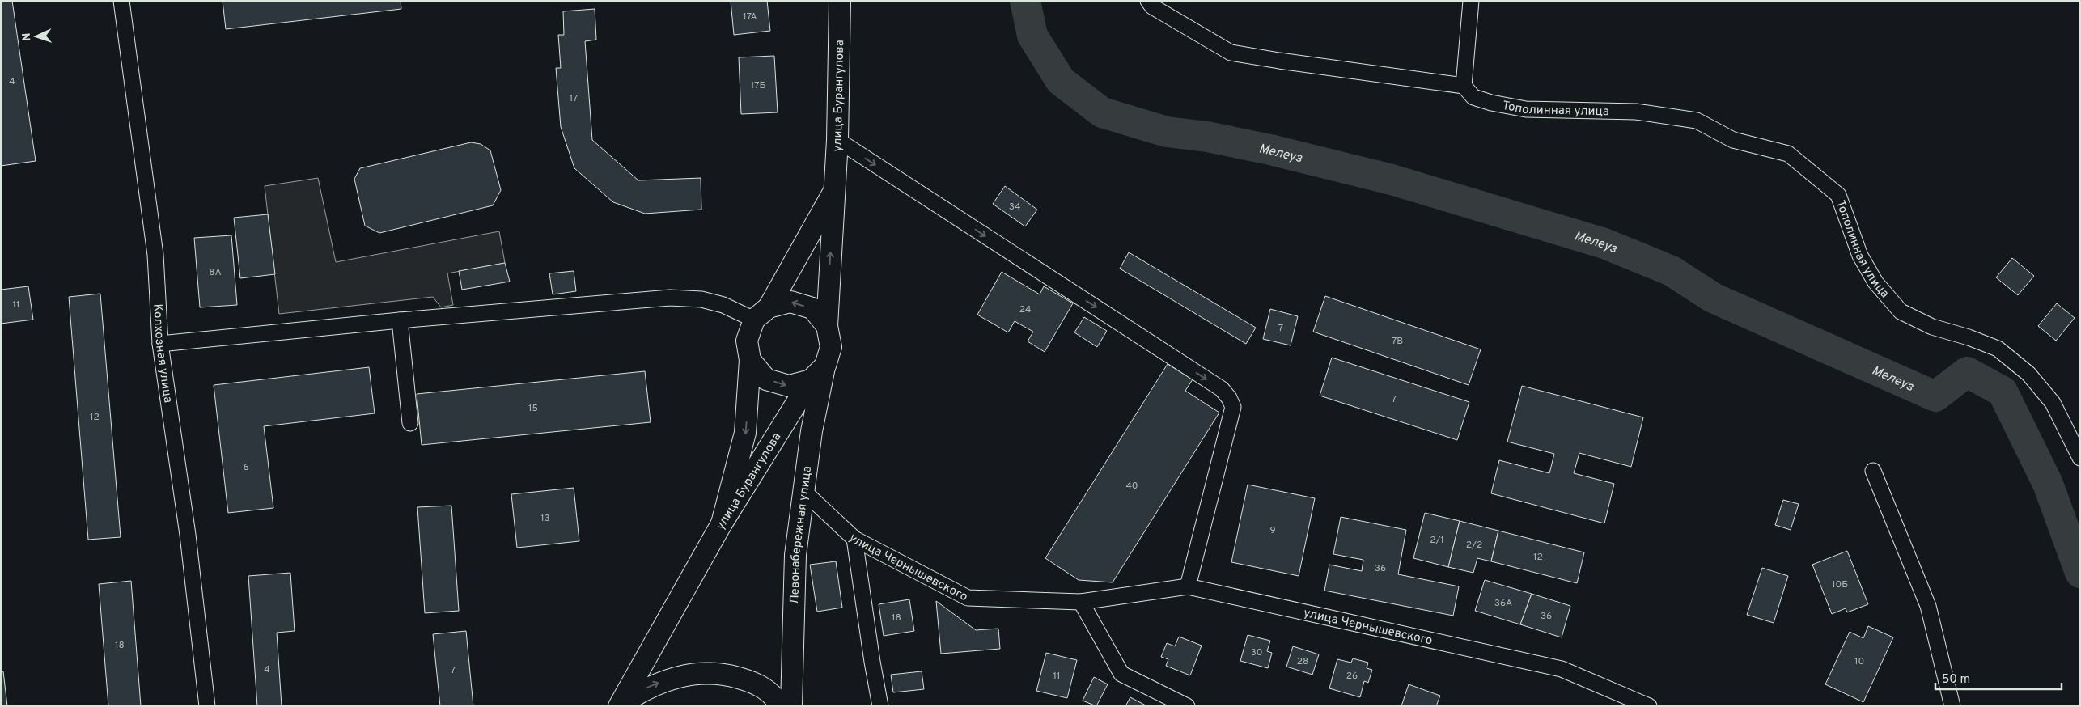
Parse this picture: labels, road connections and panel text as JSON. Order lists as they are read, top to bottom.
{
  "streets": {
    "main road": ["улица Бурангулова", "Левонабережная улица"],
    "street": ["Тополинная улица", "Колхозная улица", "улица Чернышевского"]
  },
  "crossings": [
    ["улица Бурангулова", "Левонабережная улица"],
    ["Левонабережная улица", "улица Чернышевского"]
  ],
  "water": ["Мелеуз"],
  "house_numbers": [
    "17А",
    "4",
    "17Б",
    "17",
    "34",
    "8А",
    "11",
    "24",
    "7",
    "7В",
    "7",
    "15",
    "12",
    "6",
    "40",
    "13",
    "9",
    "2/1",
    "2/2",
    "12",
    "36",
    "10Б",
    "36А",
    "36",
    "18",
    "18",
    "30",
    "28",
    "10",
    "4",
    "7",
    "11",
    "26"
  ],
  "scale_bar": "50 m",
  "north": "left"
}
